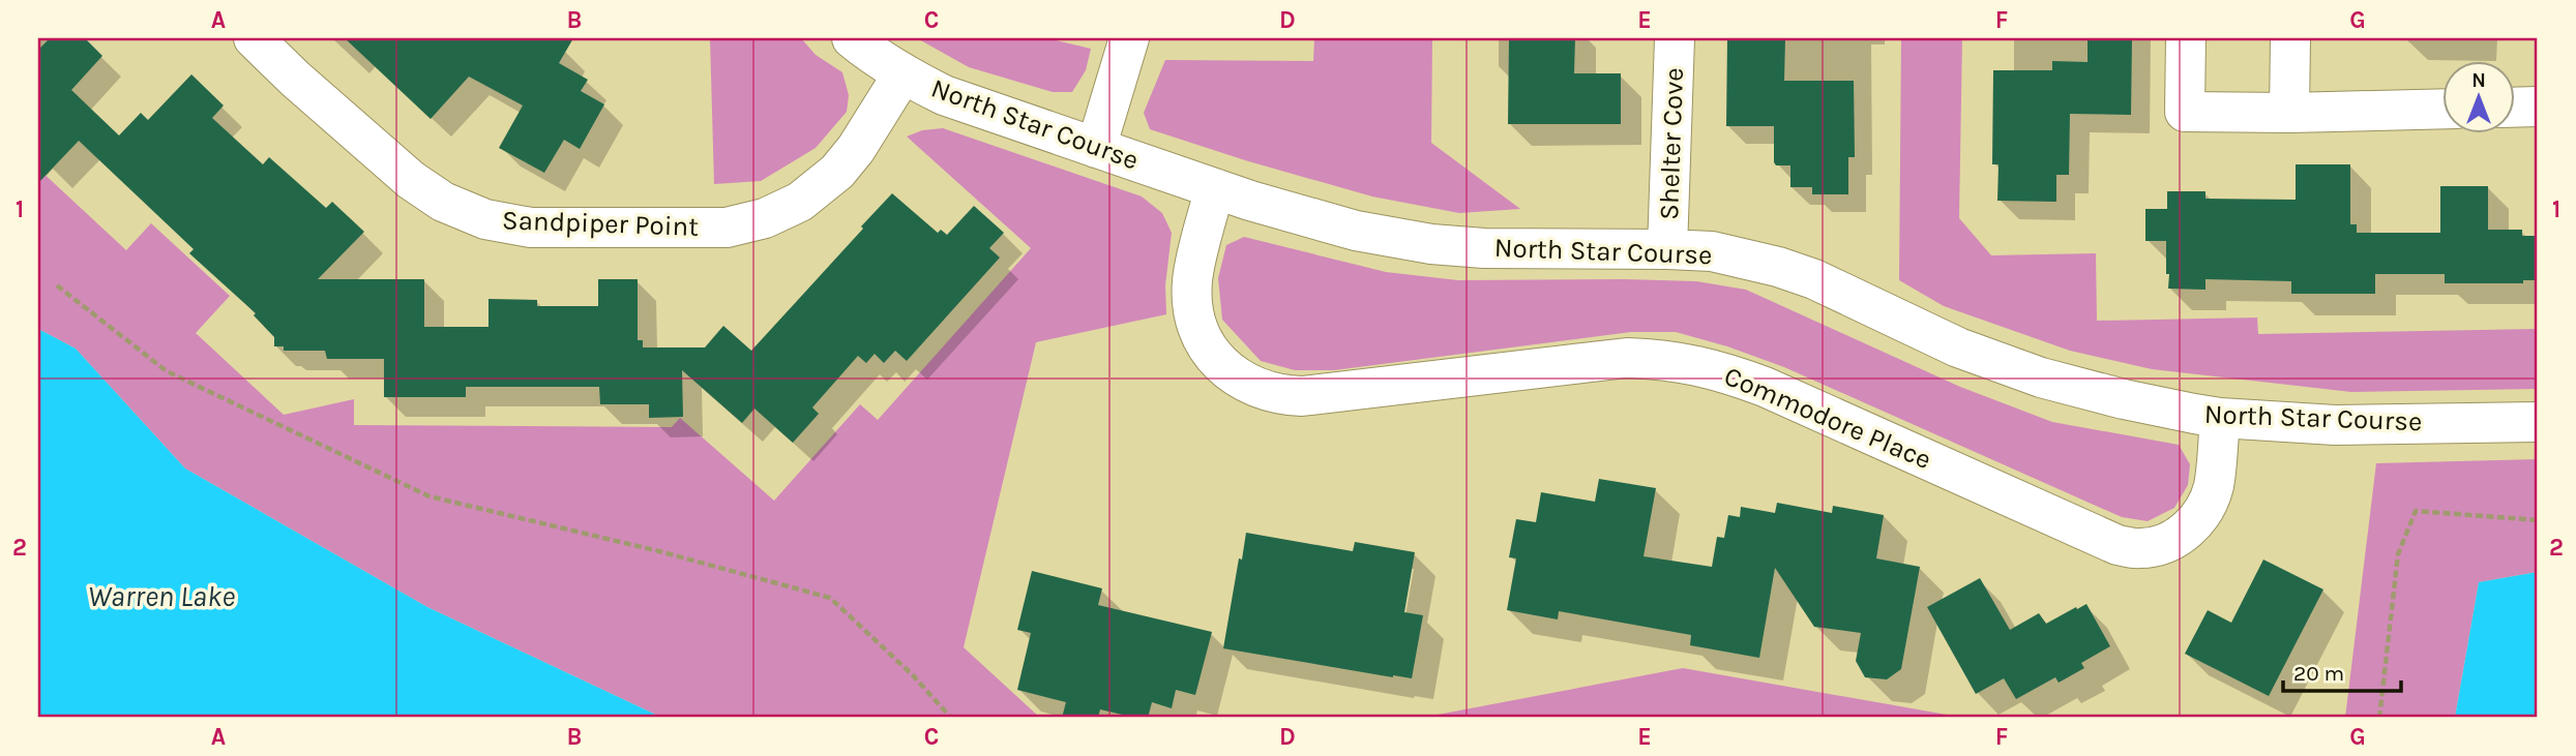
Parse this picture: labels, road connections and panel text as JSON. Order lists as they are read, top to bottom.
{
  "streets": {
    "street": [
      "North Star Course",
      "Shelter Cove",
      "Sandpiper Point",
      "Commodore Place"
    ]
  },
  "crossings": [
    ["North Star Course", "Shelter Cove"],
    ["North Star Course", "Sandpiper Point"],
    ["North Star Course", "Commodore Place"]
  ],
  "water": ["Warren Lake"],
  "scale_bar": "20 m",
  "north": "top",
  "grid": {
    "columns": [
      "A",
      "B",
      "C",
      "D",
      "E",
      "F",
      "G"
    ],
    "rows": ["1", "2"]
  }
}
